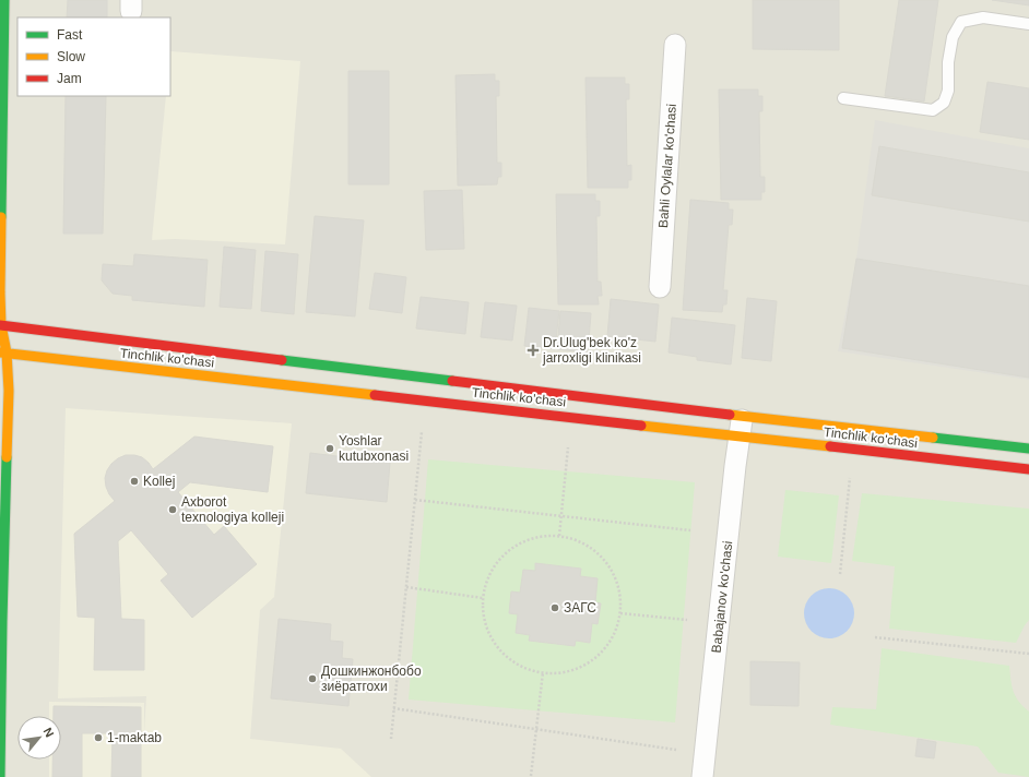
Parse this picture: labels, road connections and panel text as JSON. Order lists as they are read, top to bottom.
{
  "streets": {
    "main road": ["Tinchlik ko'chasi"],
    "street": ["Bahli Oylalar ko'chasi", "Babajanov ko'chasi"]
  },
  "crossings": [
    ["Tinchlik ko'chasi", "Babajanov ko'chasi"]
  ],
  "places": {
    "health": ["Dr.Ulug'bek ko'z jarroxligi klinikasi"],
    "other": [
      "Yoshlar kutubxonasi",
      "Kollej",
      "Axborot texnologiya kolleji",
      "ЗАГС",
      "Дошкинжонбобо зиёратгохи",
      "1-maktab"
    ]
  },
  "legend": ["Fast", "Slow", "Jam"],
  "north": "top right"
}
